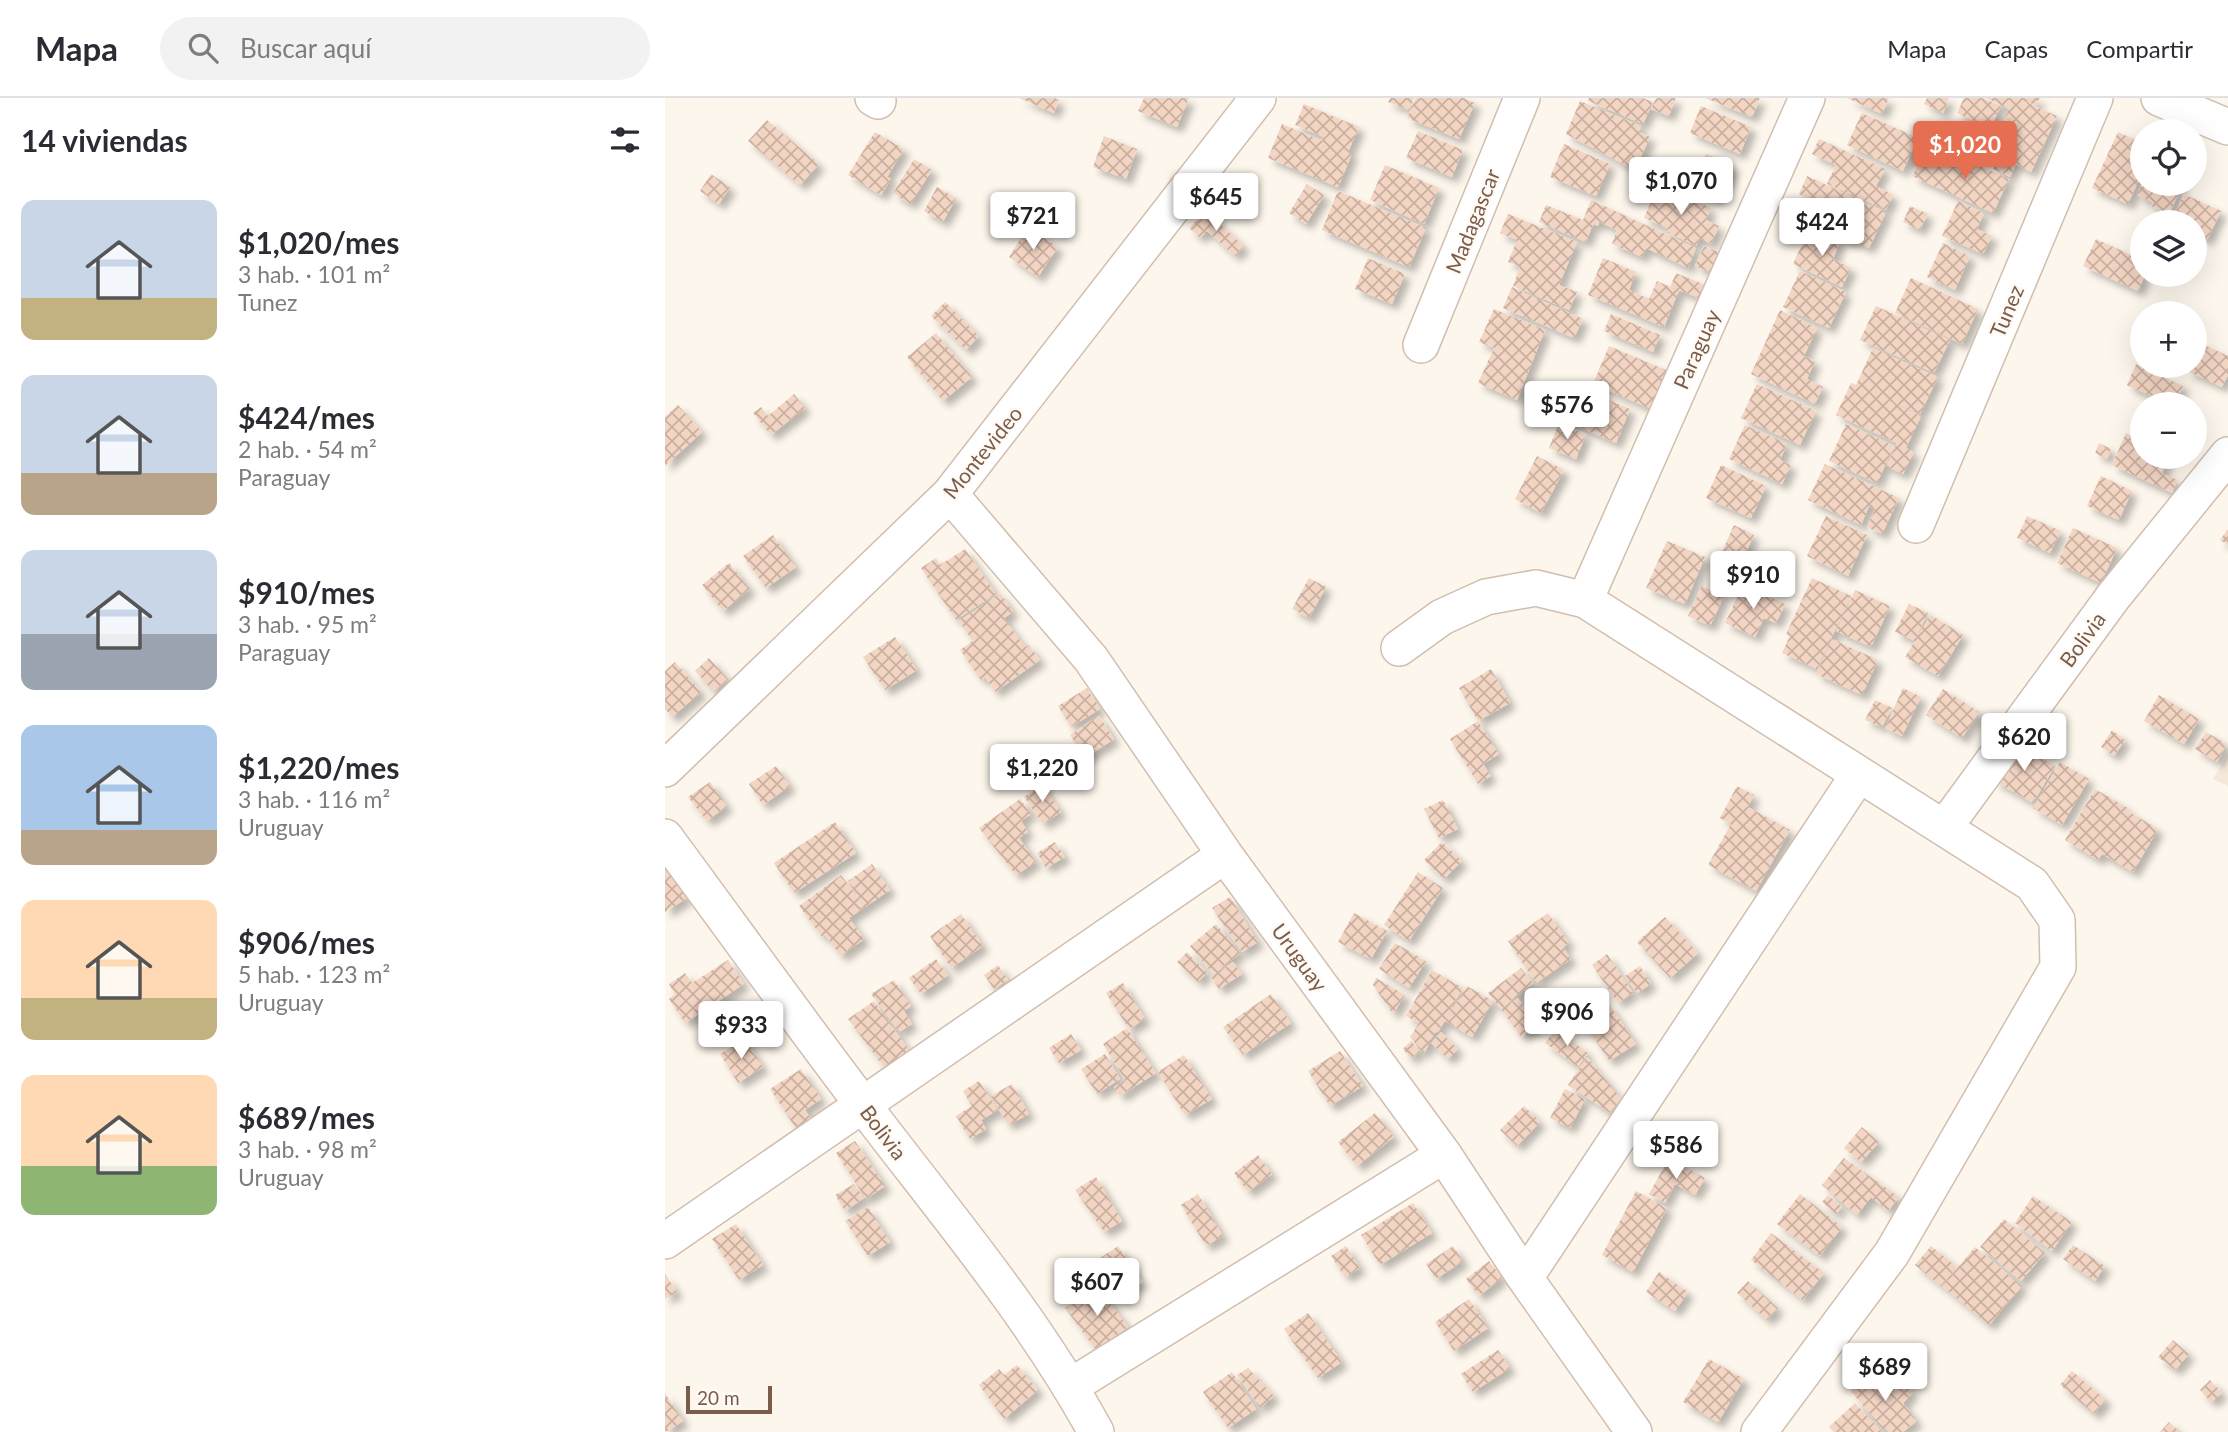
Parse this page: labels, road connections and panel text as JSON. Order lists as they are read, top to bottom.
{
  "streets": {
    "street": [
      "Madagascar",
      "Tunez",
      "Paraguay",
      "Montevideo",
      "Bolivia",
      "Uruguay"
    ]
  },
  "crossings": [
    ["Montevideo", "Uruguay"]
  ],
  "scale_bar": "20 m",
  "page": {
    "header": "Mapa",
    "search": "Buscar aquí",
    "nav": ["Mapa", "Capas", "Compartir"],
    "heading": "14 viviendas",
    "map_buttons": ["+", "−"],
    "price": [
      "$1,020",
      "$1,070",
      "$645",
      "$721",
      "$424",
      "$576",
      "$910",
      "$620",
      "$1,220",
      "$906",
      "$933",
      "$586",
      "$607",
      "$689"
    ],
    "list": [
      {
        "name": "$1,020/mes",
        "note": "3 hab. · 101 m² · Tunez"
      },
      {
        "name": "$424/mes",
        "note": "2 hab. · 54 m² · Paraguay"
      },
      {
        "name": "$910/mes",
        "note": "3 hab. · 95 m² · Paraguay"
      },
      {
        "name": "$1,220/mes",
        "note": "3 hab. · 116 m² · Uruguay"
      },
      {
        "name": "$906/mes",
        "note": "5 hab. · 123 m² · Uruguay"
      },
      {
        "name": "$689/mes",
        "note": "3 hab. · 98 m² · Uruguay"
      }
    ],
    "scale": "20 m"
  }
}
